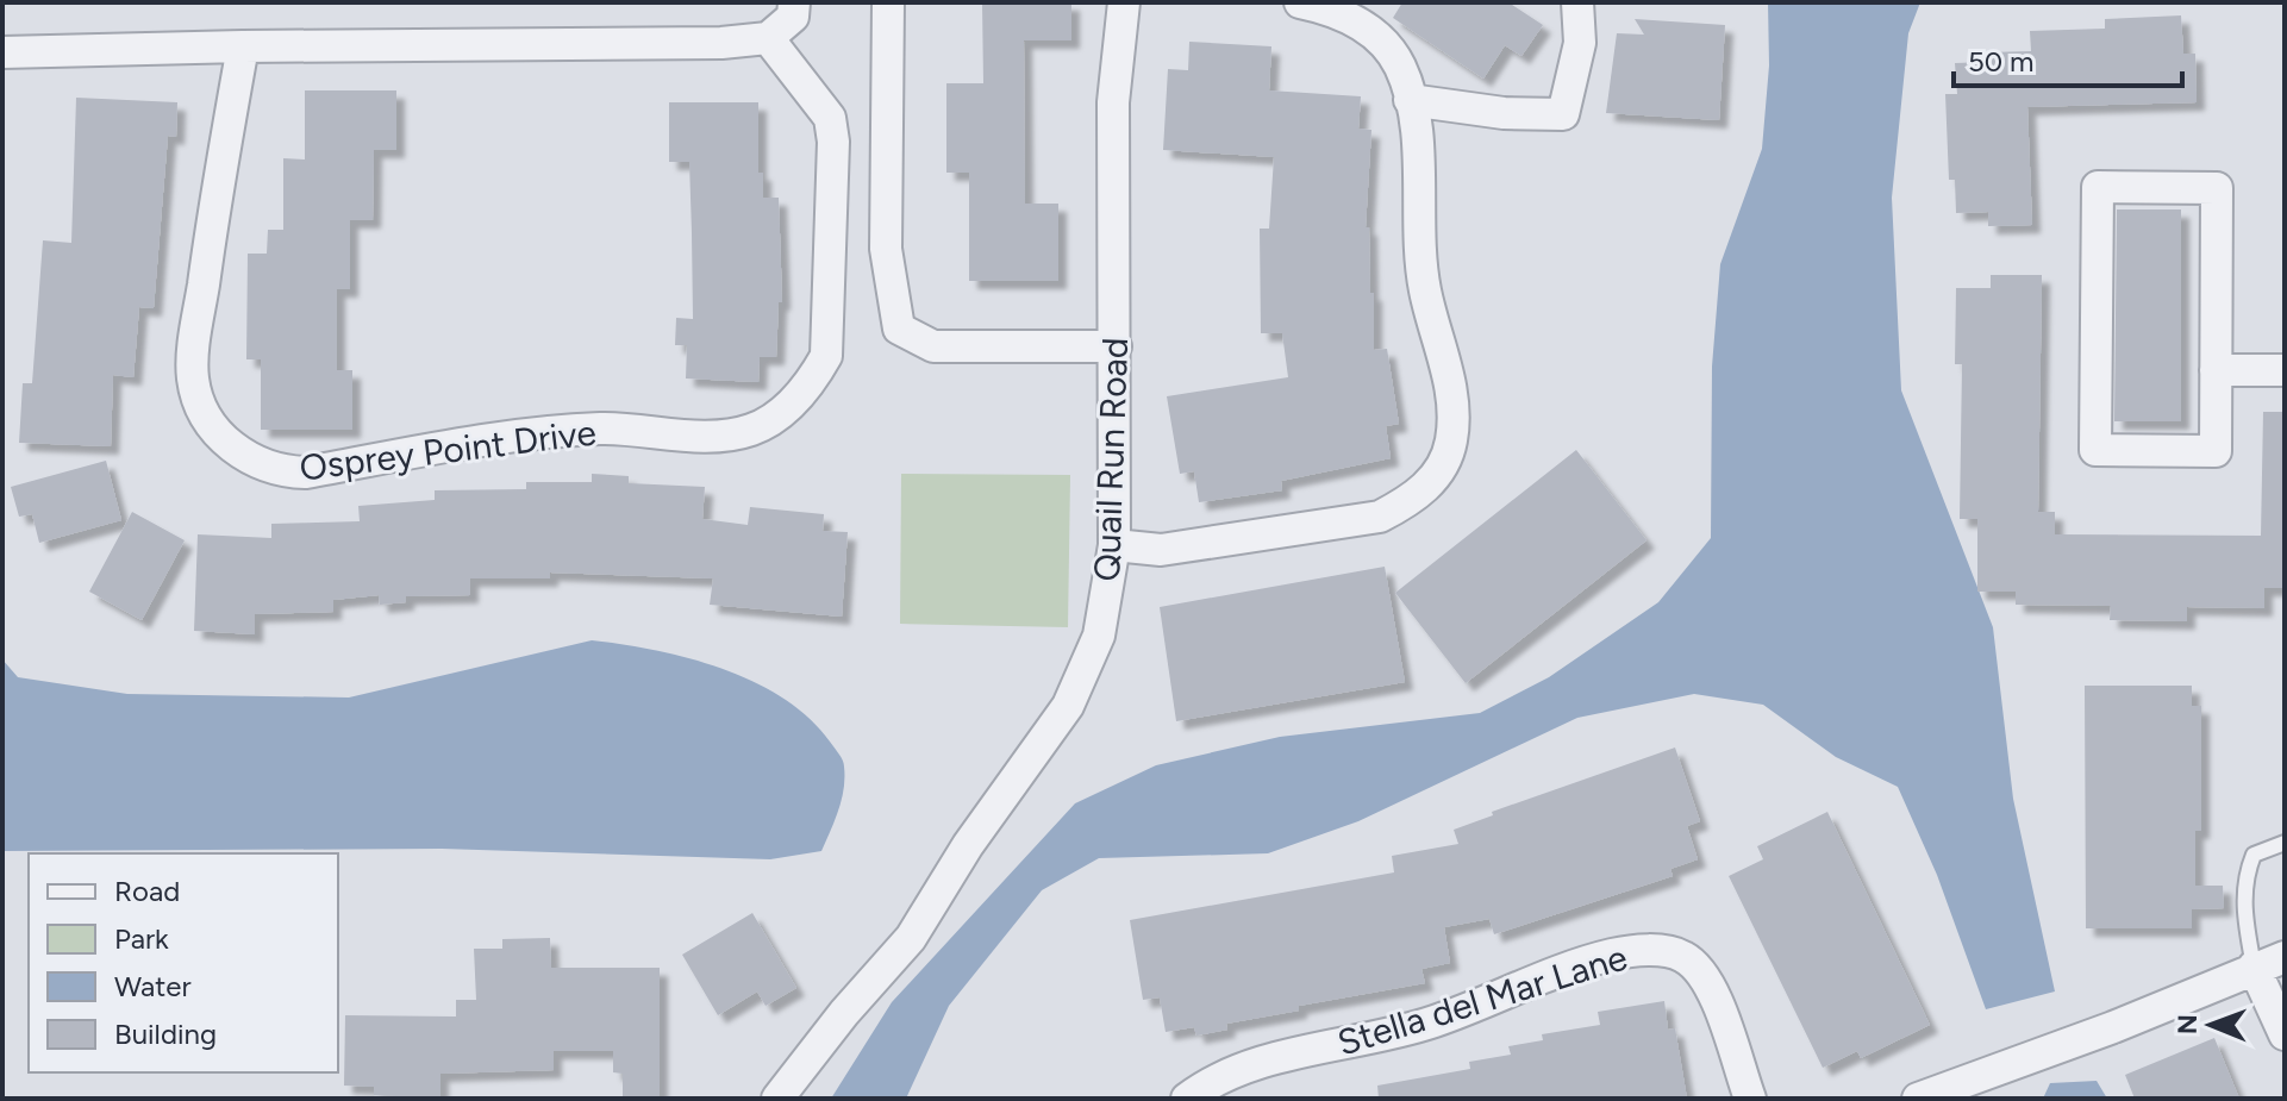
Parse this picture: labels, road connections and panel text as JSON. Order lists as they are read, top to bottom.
{
  "streets": {
    "street": ["Osprey Point Drive", "Quail Run Road", "Stella del Mar Lane"]
  },
  "legend": [
    "Road",
    "Park",
    "Water",
    "Building"
  ],
  "scale_bar": "50 m",
  "north": "left"
}
